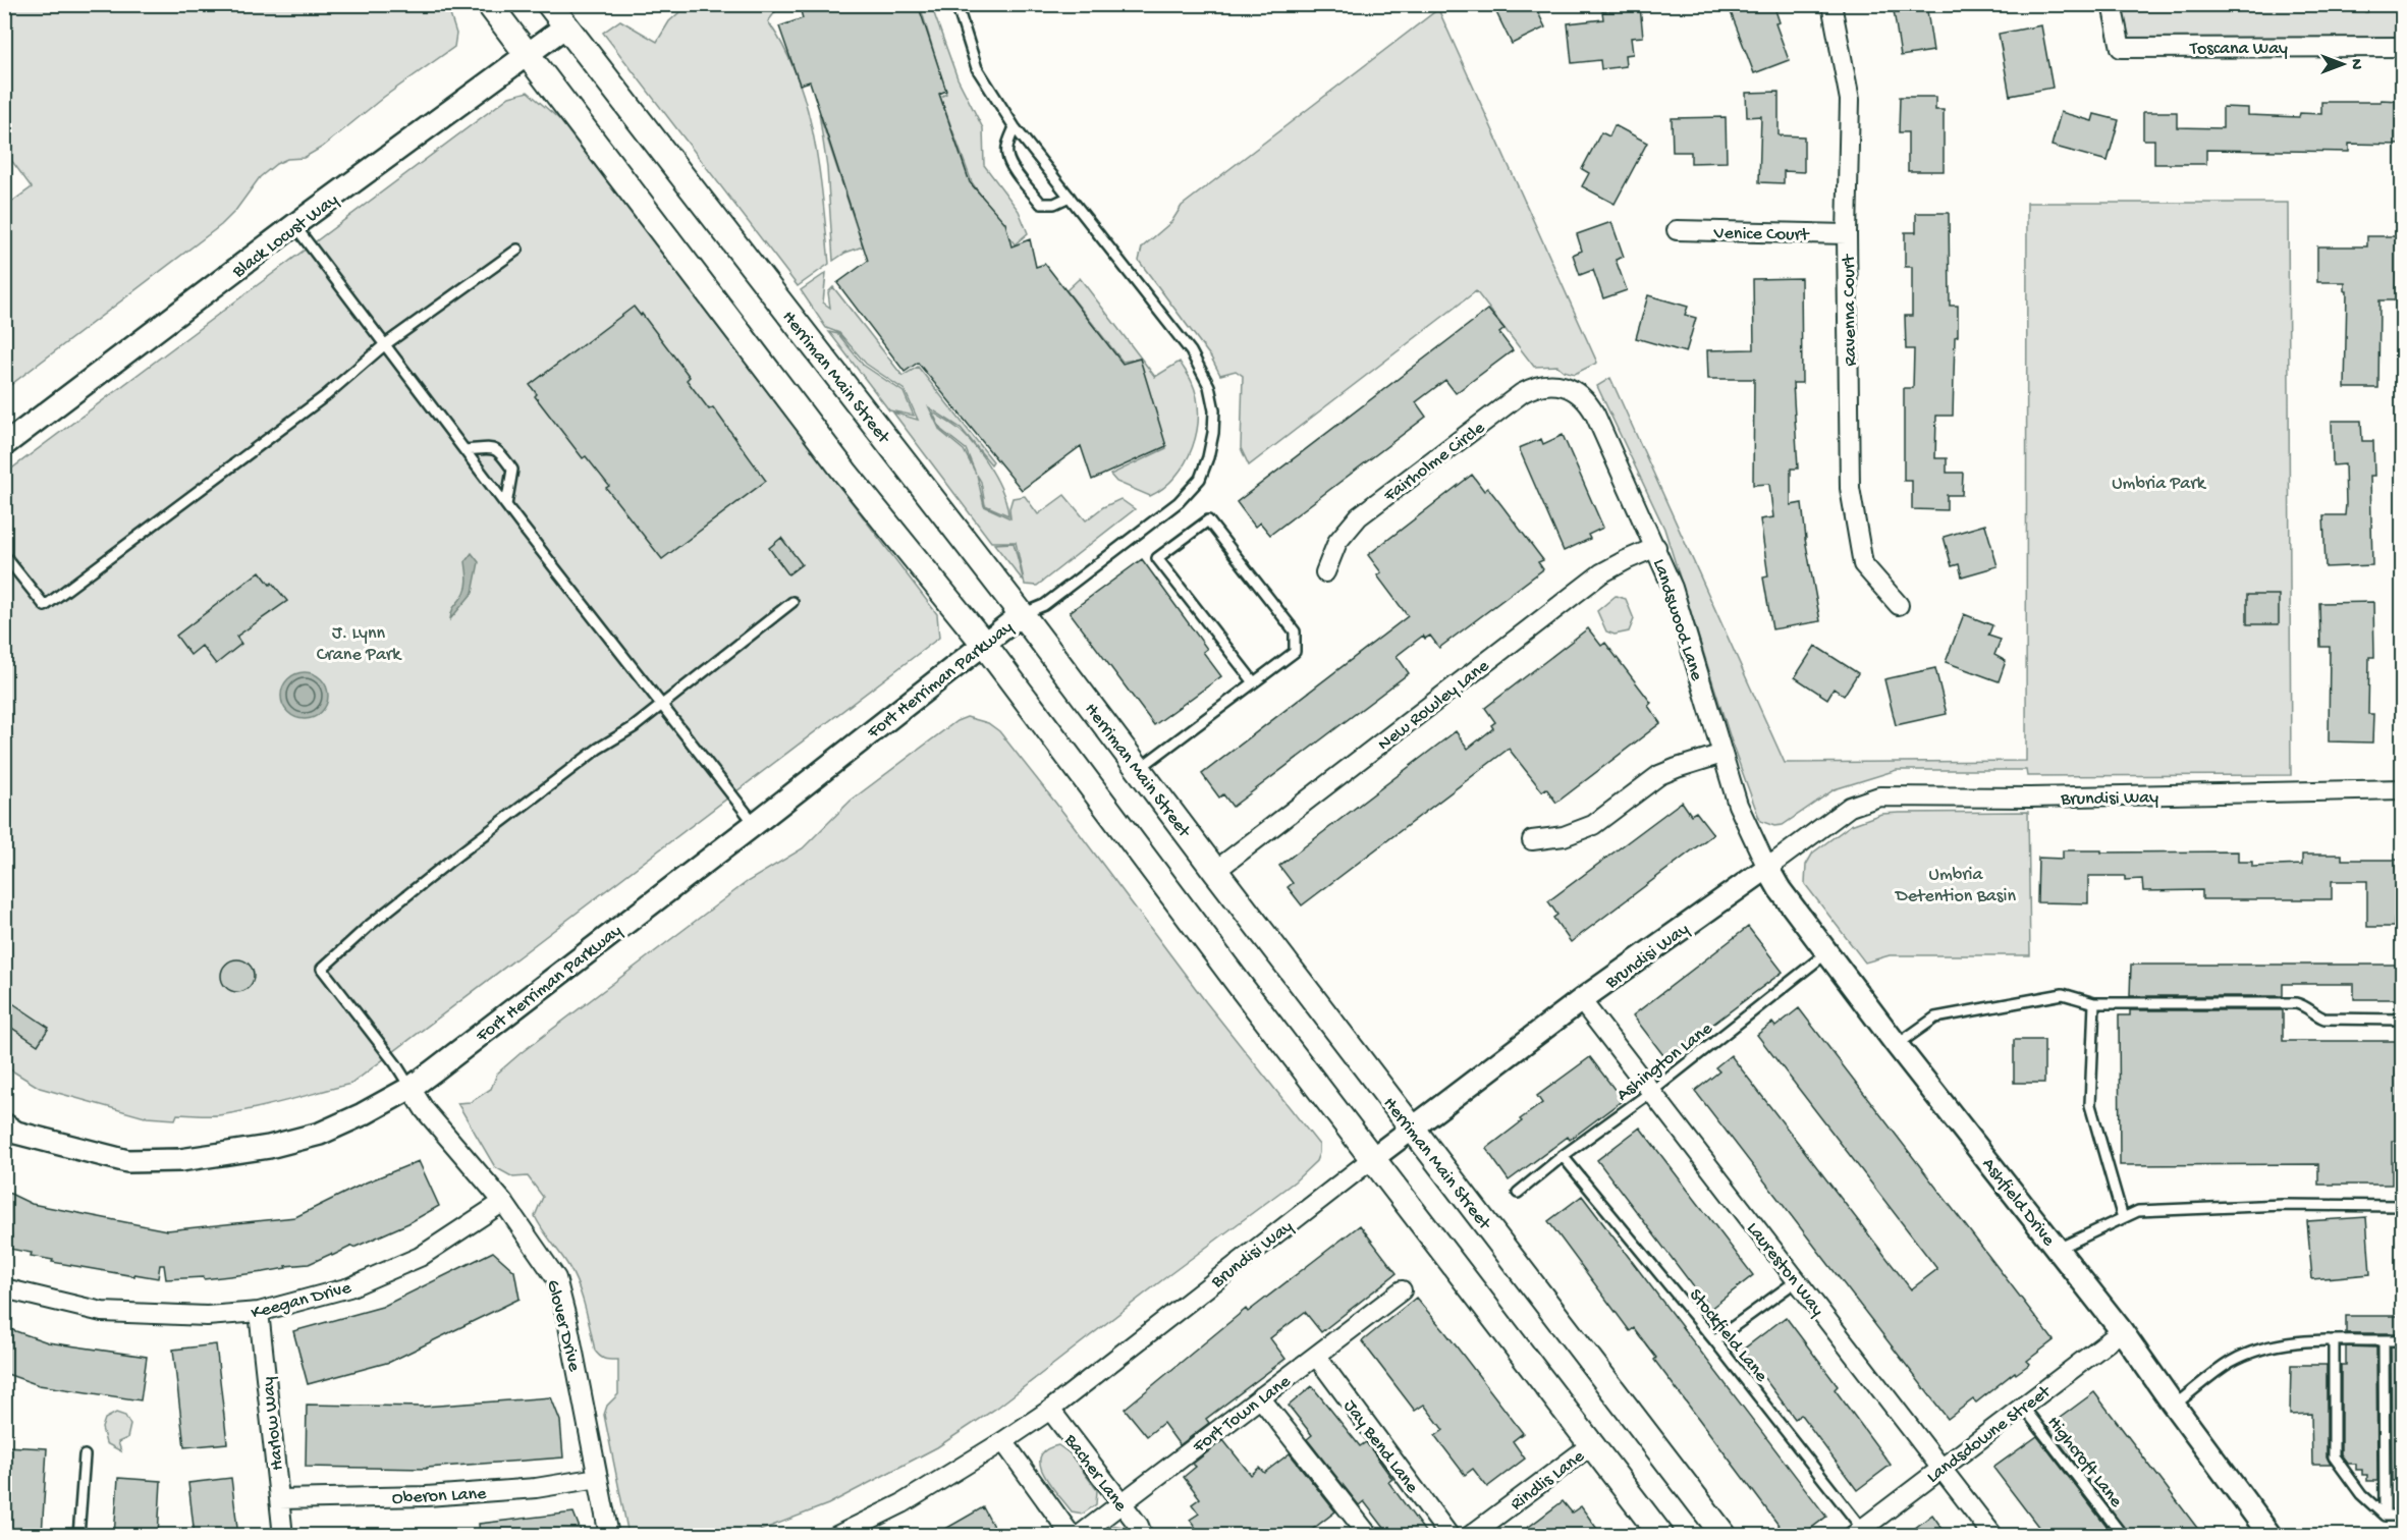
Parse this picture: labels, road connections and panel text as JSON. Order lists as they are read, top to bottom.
{
  "streets": {
    "main road": ["Herriman Main Street"],
    "street": [
      "Toscana Way",
      "Venice Court",
      "Black Locust Way",
      "Ravenna Court",
      "Fairholme Circle",
      "Landswood Lane",
      "Fort Herriman Parkway",
      "New Rowley Lane",
      "Brundisi Way",
      "Ashfield Drive",
      "Laureston Way",
      "Keegan Drive",
      "Glover Drive",
      "Fort Town Lane",
      "Harlow Way",
      "Landsdowne Street",
      "Jay Bend Lane",
      "Bacher Lane",
      "Rindlis Lane",
      "Oberon Lane"
    ],
    "lane": ["Ashington Lane", "Stockfield Lane", "Highcroft Lane"]
  },
  "crossings": [
    ["Venice Court", "Ravenna Court"],
    ["Black Locust Way", "Herriman Main Street"],
    ["Herriman Main Street", "Fort Herriman Parkway"],
    ["Herriman Main Street", "New Rowley Lane"],
    ["Herriman Main Street", "Brundisi Way"],
    ["Fairholme Circle", "Landswood Lane"],
    ["Landswood Lane", "New Rowley Lane"],
    ["Landswood Lane", "Brundisi Way"],
    ["Landswood Lane", "Ashfield Drive"],
    ["Fort Herriman Parkway", "Glover Drive"],
    ["Brundisi Way", "Ashfield Drive"],
    ["Brundisi Way", "Laureston Way"],
    ["Brundisi Way", "Bacher Lane"],
    ["Ashington Lane", "Ashfield Drive"],
    ["Ashington Lane", "Laureston Way"],
    ["Ashington Lane", "Stockfield Lane"],
    ["Ashfield Drive", "Landsdowne Street"],
    ["Laureston Way", "Landsdowne Street"],
    ["Keegan Drive", "Glover Drive"],
    ["Keegan Drive", "Harlow Way"],
    ["Glover Drive", "Oberon Lane"],
    ["Stockfield Lane", "Landsdowne Street"],
    ["Fort Town Lane", "Jay Bend Lane"],
    ["Fort Town Lane", "Bacher Lane"],
    ["Harlow Way", "Oberon Lane"],
    ["Landsdowne Street", "Highcroft Lane"]
  ],
  "parks": ["Umbria Park", "J. Lynn Crane Park", "Umbria Detention Basin"],
  "north": "right"
}
